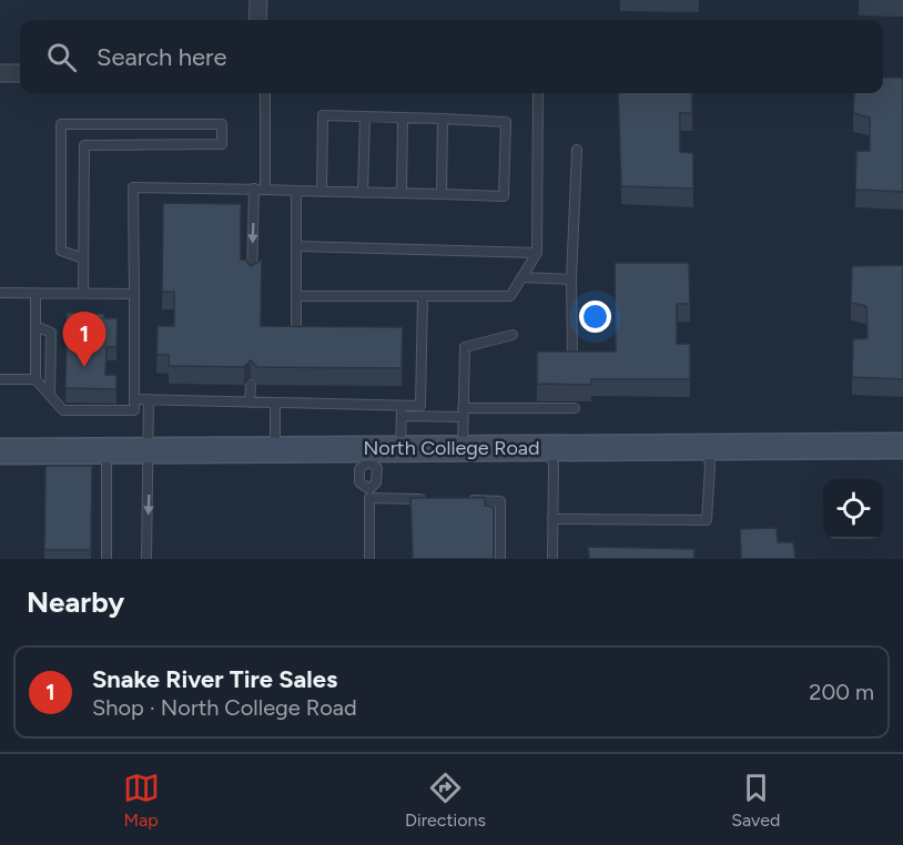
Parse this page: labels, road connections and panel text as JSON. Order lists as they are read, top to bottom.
{
  "streets": {
    "main road": ["North College Road"]
  },
  "page": {
    "search": "Search here",
    "pins": "1",
    "heading": "Nearby",
    "list": [
      {
        "mark": "1",
        "name": "Snake River Tire Sales",
        "note": "Shop · North College Road",
        "value": "200 m"
      }
    ],
    "nav": ["Map", "Directions", "Saved"]
  }
}
